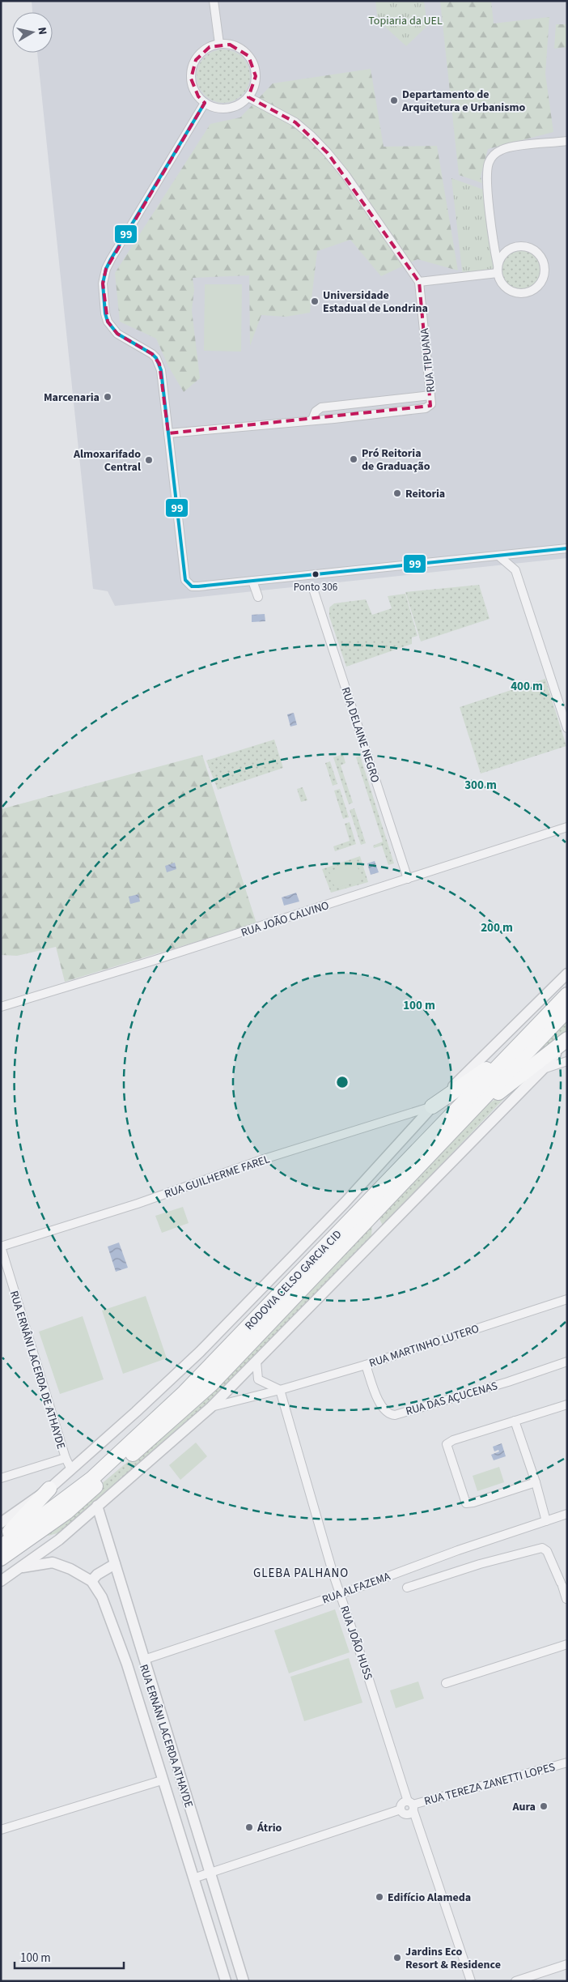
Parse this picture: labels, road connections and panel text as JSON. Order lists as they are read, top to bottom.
{
  "streets": {
    "highway": ["RODOVIA CELSO GARCIA CID"],
    "street": [
      "RUA TIPUANA",
      "RUA DELAINE NEGRO",
      "RUA JOÃO CALVINO",
      "RUA GUILHERME FAREL",
      "RUA MARTINHO LUTERO",
      "RUA ERNÂNI LACERDA DE ATHAYDE",
      "RUA DAS AÇUCENAS",
      "RUA ALFAZEMA",
      "RUA JOÃO HUSS",
      "RUA ERNÂNI LACERDA ATHAYDE",
      "RUA TEREZA ZANETTI LOPES"
    ]
  },
  "crossings": [
    ["RUA DELAINE NEGRO", "RUA JOÃO CALVINO"],
    ["RUA GUILHERME FAREL", "RODOVIA CELSO GARCIA CID"],
    ["RUA GUILHERME FAREL", "RUA ERNÂNI LACERDA DE ATHAYDE"],
    ["RODOVIA CELSO GARCIA CID", "RUA ERNÂNI LACERDA DE ATHAYDE"],
    ["RUA MARTINHO LUTERO", "RUA DAS AÇUCENAS"],
    ["RUA MARTINHO LUTERO", "RUA JOÃO HUSS"],
    ["RUA ALFAZEMA", "RUA JOÃO HUSS"],
    ["RUA ALFAZEMA", "RUA ERNÂNI LACERDA ATHAYDE"],
    ["RUA JOÃO HUSS", "RUA TEREZA ZANETTI LOPES"]
  ],
  "districts": ["GLEBA PALHANO"],
  "parks": ["Topiaria da UEL"],
  "places": [
    "Departamento de Arquitetura e Urbanismo",
    "Universidade Estadual de Londrina",
    "Marcenaria",
    "Pró Reitoria de Graduação",
    "Almoxarifado Central",
    "Reitoria",
    "Ponto 306",
    "Aura",
    "Átrio",
    "Edifício Alameda",
    "Jardins Eco Resort & Residence"
  ],
  "lines": ["transit line 99"],
  "scale_bar": "100 m",
  "north": "right",
  "rings": [
    "400 m",
    "300 m",
    "200 m",
    "100 m"
  ]
}
